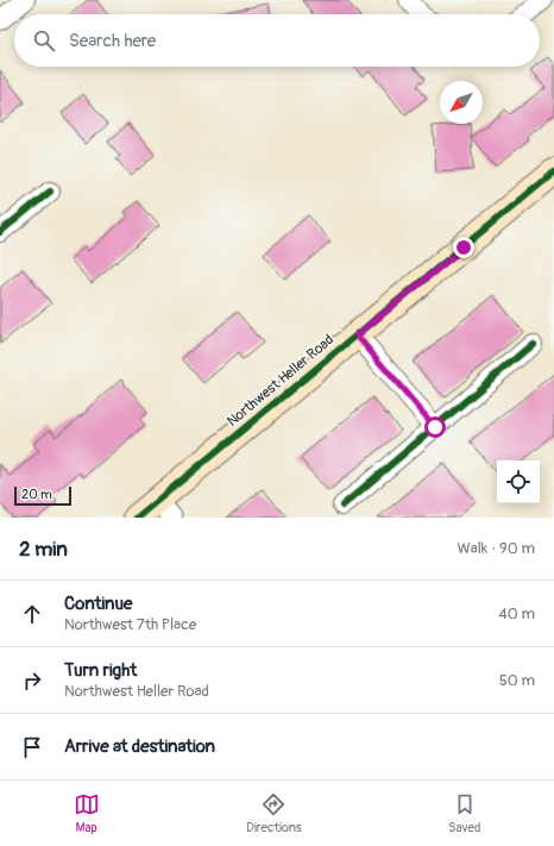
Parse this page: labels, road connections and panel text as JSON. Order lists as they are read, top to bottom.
{
  "streets": {
    "street": ["Northwest Heller Road"]
  },
  "scale_bar": "20 m",
  "north": "bottom left",
  "page": {
    "search": "Search here",
    "scale": "20 m",
    "heading": ["2 min", "Walk · 90 m"],
    "list": [
      ["Continue", "Northwest 7th Place", "40 m"],
      ["Turn right", "Northwest Heller Road", "50 m"],
      "Arrive at destination"
    ],
    "nav": ["Map", "Directions", "Saved"]
  }
}
